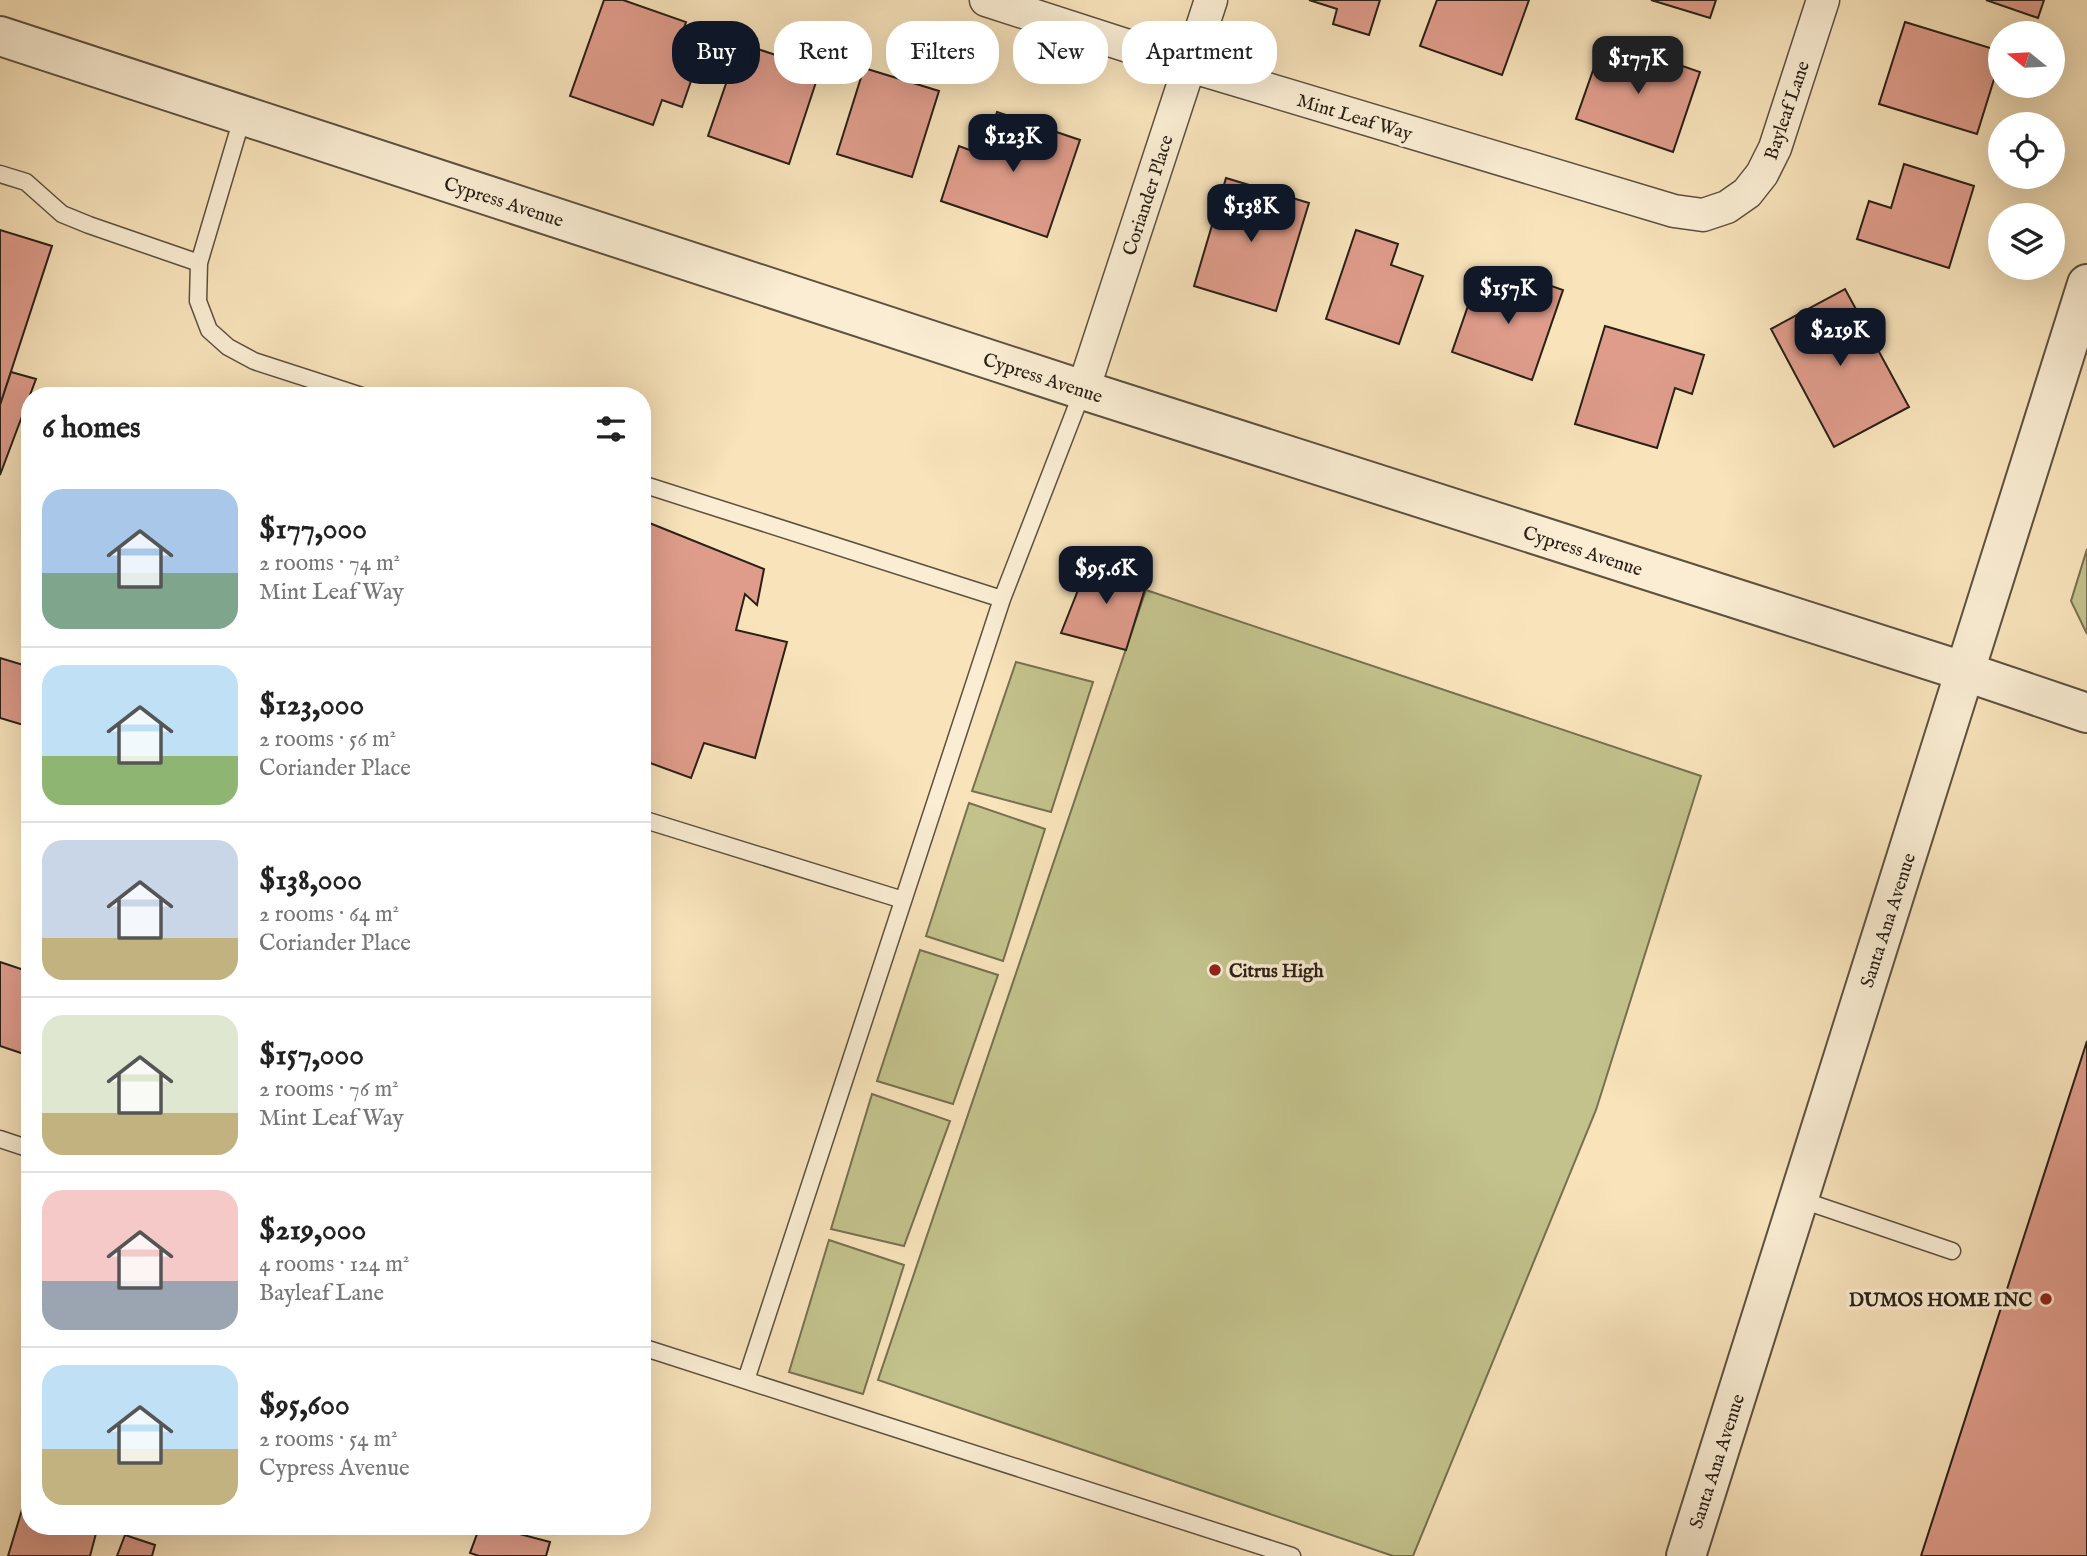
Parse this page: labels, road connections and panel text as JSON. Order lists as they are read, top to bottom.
{
  "streets": {
    "street": [
      "Bayleaf Lane",
      "Mint Leaf Way",
      "Coriander Place",
      "Cypress Avenue",
      "Santa Ana Avenue"
    ]
  },
  "crossings": [
    ["Bayleaf Lane", "Mint Leaf Way"],
    ["Coriander Place", "Cypress Avenue"],
    ["Cypress Avenue", "Santa Ana Avenue"]
  ],
  "places": ["Citrus High", "DUMOS HOME INC"],
  "north": "left",
  "page": {
    "chip": [
      "Buy",
      "Rent",
      "Filters",
      "New",
      "Apartment"
    ],
    "price": [
      "$177K",
      "$123K",
      "$138K",
      "$157K",
      "$219K",
      "$95.6K"
    ],
    "heading": "6 homes",
    "list": [
      {
        "name": "$177,000",
        "note": "2 rooms · 74 m² · Mint Leaf Way"
      },
      {
        "name": "$123,000",
        "note": "2 rooms · 56 m² · Coriander Place"
      },
      {
        "name": "$138,000",
        "note": "2 rooms · 64 m² · Coriander Place"
      },
      {
        "name": "$157,000",
        "note": "2 rooms · 76 m² · Mint Leaf Way"
      },
      {
        "name": "$219,000",
        "note": "4 rooms · 124 m² · Bayleaf Lane"
      },
      {
        "name": "$95,600",
        "note": "2 rooms · 54 m² · Cypress Avenue"
      }
    ]
  }
}
